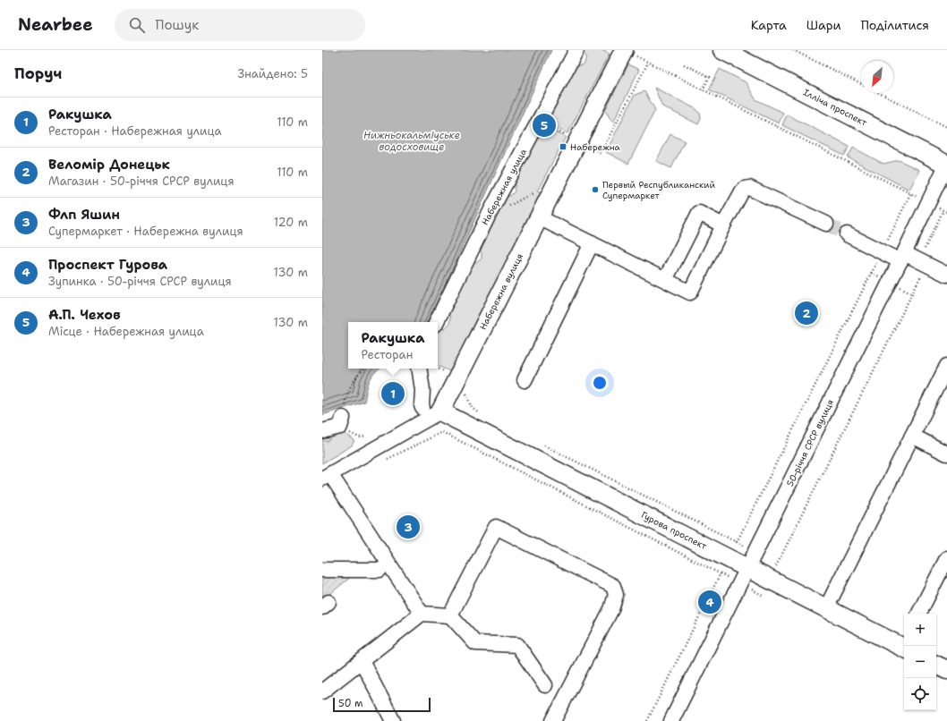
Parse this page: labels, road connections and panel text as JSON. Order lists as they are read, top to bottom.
{
  "streets": {
    "main road": ["Ілліча проспект", "Набережна вулиця", "Гурова проспект"],
    "street": ["Набережная улица", "50-річчя СРСР вулиця"]
  },
  "crossings": [
    ["Ілліча проспект", "50-річчя СРСР вулиця"],
    ["Набережна вулиця", "Гурова проспект"],
    ["50-річчя СРСР вулиця", "Гурова проспект"]
  ],
  "water": ["Нижньокальміуське водосховище"],
  "places": {
    "transit": ["Набережна"],
    "other": ["Первый Республиканский Супермаркет"]
  },
  "scale_bar": "50 m",
  "north": "bottom left",
  "page": {
    "header": "Nearbee",
    "search": "Пошук",
    "nav": ["Карта", "Шари", "Поділитися"],
    "heading": ["Поруч", "Знайдено: 5"],
    "list": [
      {
        "mark": "1",
        "name": "Ракушка",
        "note": "Ресторан · Набережная улица",
        "value": "110 m"
      },
      {
        "mark": "2",
        "name": "Веломір Донецьк",
        "note": "Магазин · 50-річчя СРСР вулиця",
        "value": "110 m"
      },
      {
        "mark": "3",
        "name": "Флп Яшин",
        "note": "Супермаркет · Набережна вулиця",
        "value": "120 m"
      },
      {
        "mark": "4",
        "name": "Проспект Гурова",
        "note": "Зупинка · 50-річчя СРСР вулиця",
        "value": "130 m"
      },
      {
        "mark": "5",
        "name": "А.П. Чехов",
        "note": "Місце · Набережная улица",
        "value": "130 m"
      }
    ],
    "pins": [
      "5",
      "2",
      "1",
      "3",
      "4"
    ],
    "popup": ["Ракушка", "Ресторан"],
    "map_buttons": ["+", "−"],
    "scale": "50 m"
  }
}
